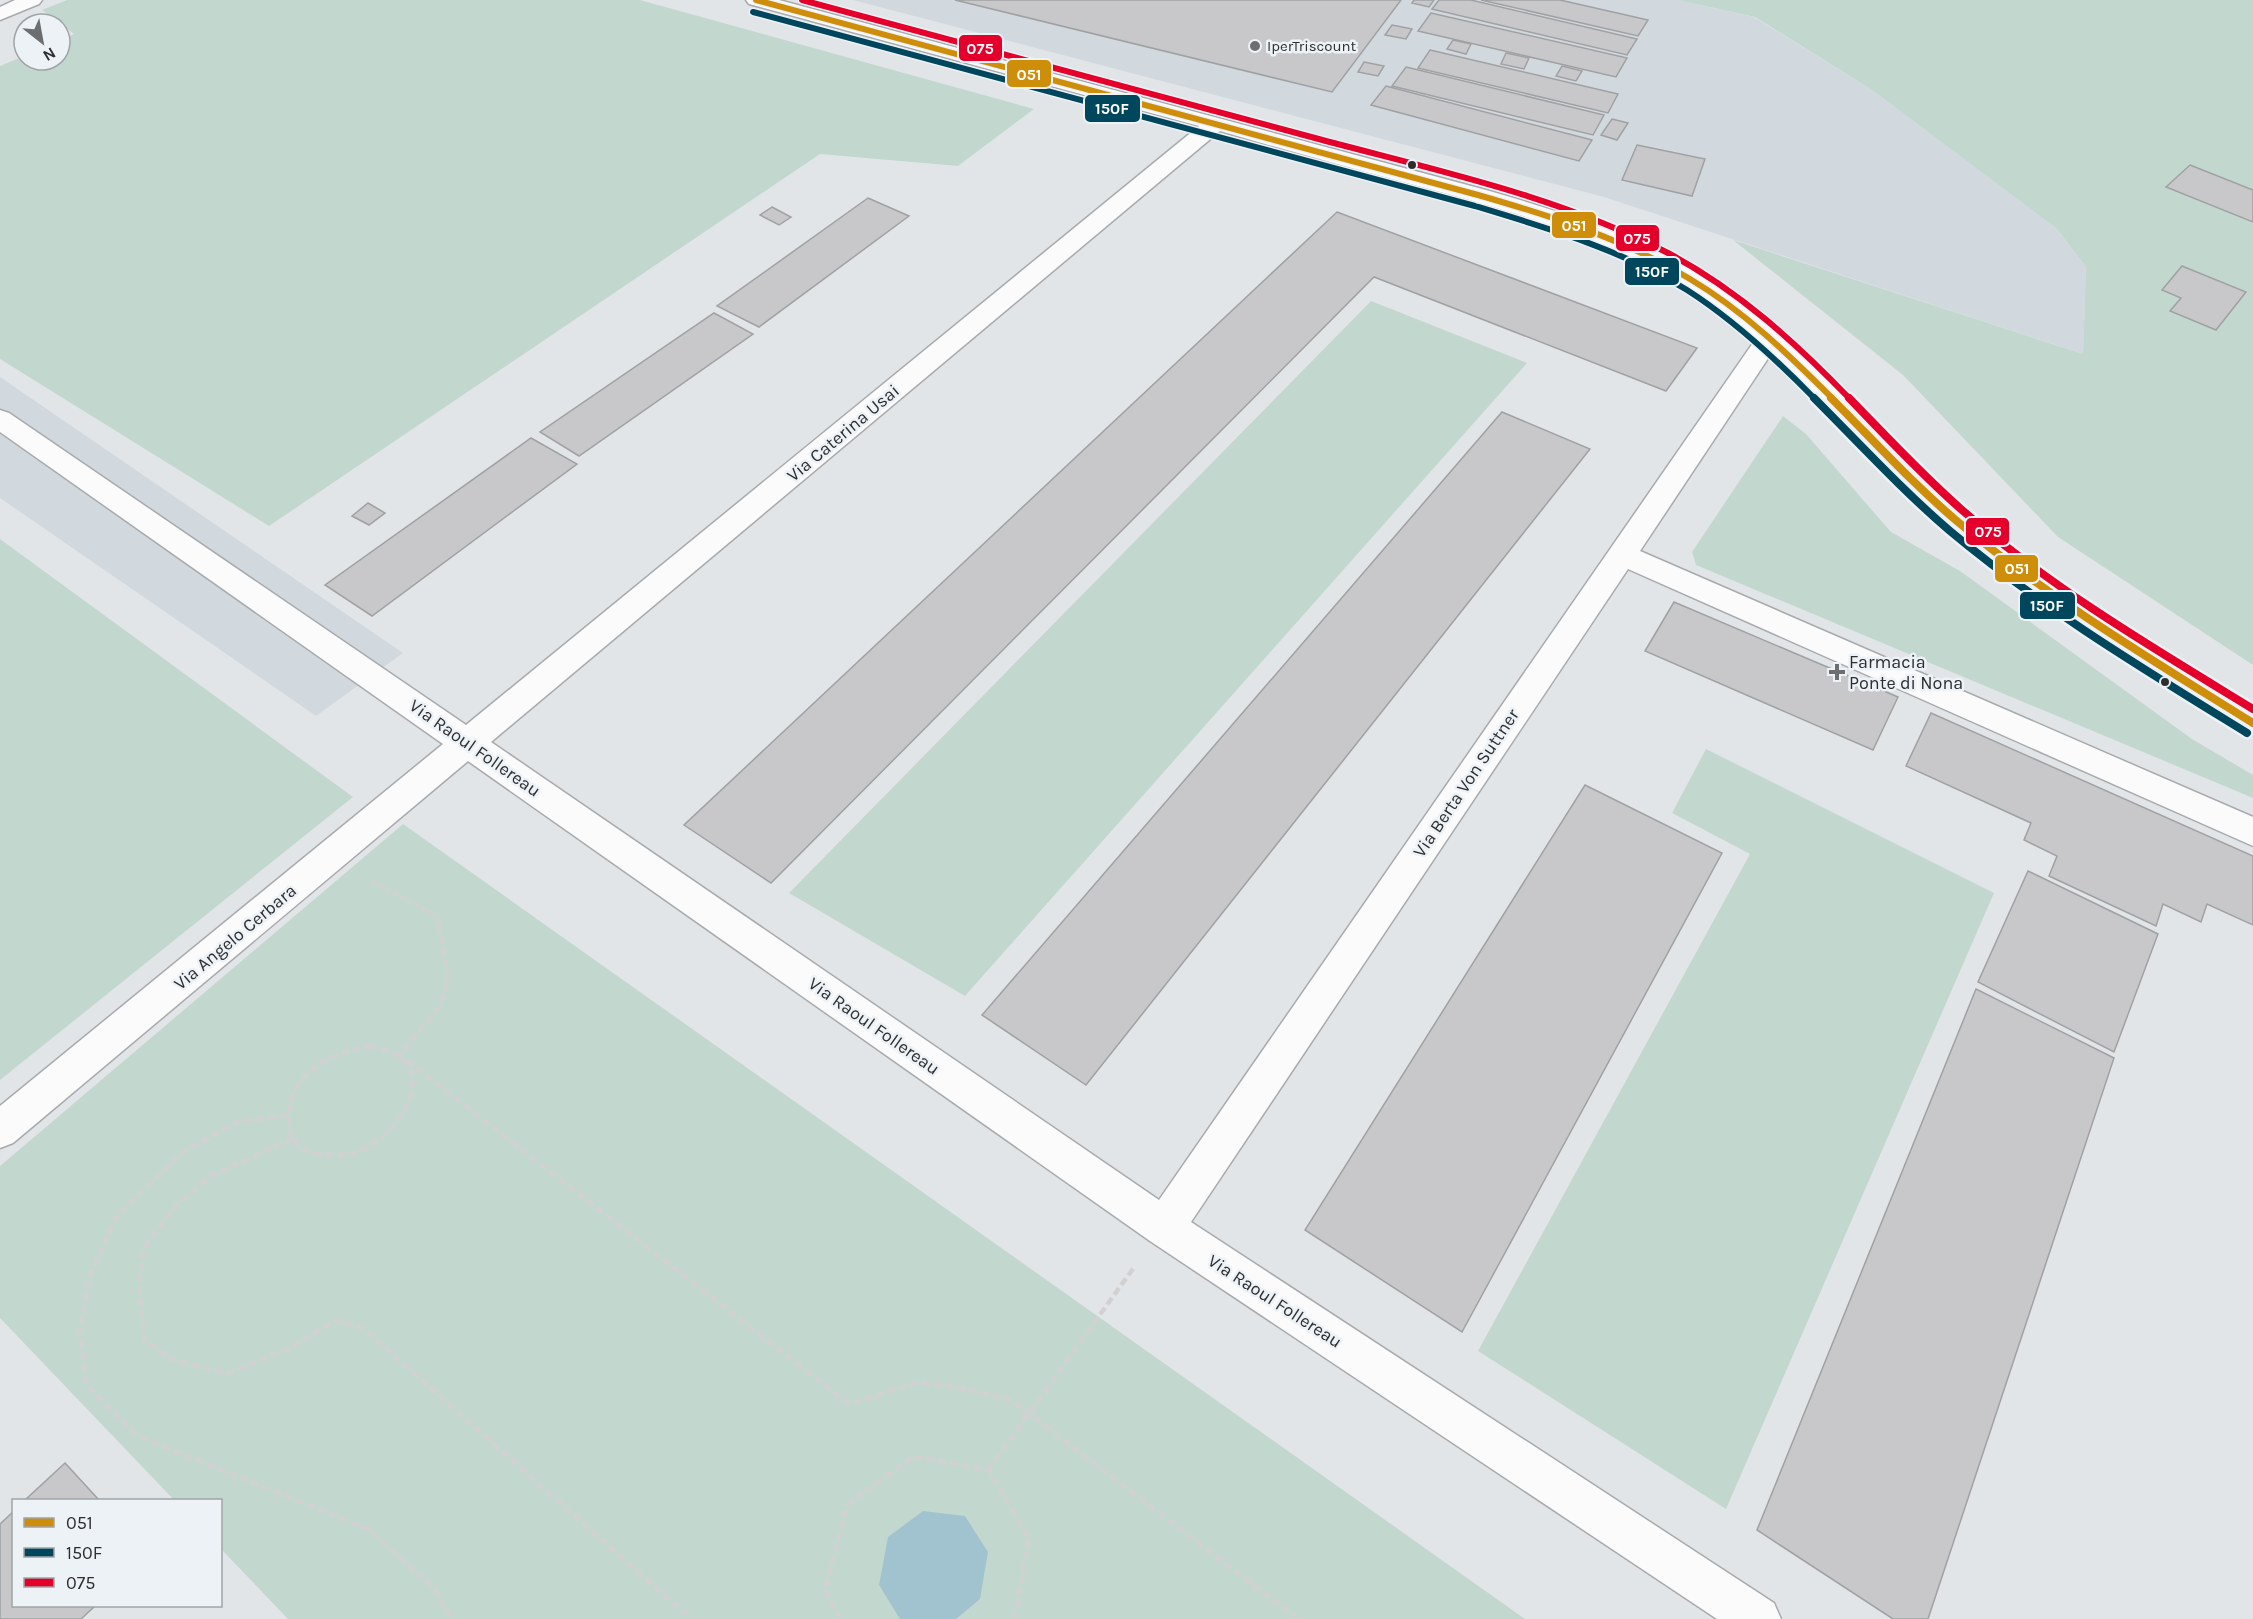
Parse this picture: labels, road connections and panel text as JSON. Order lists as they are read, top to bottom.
{
  "streets": {
    "street": [
      "Via Caterina Usai",
      "Via Raoul Follereau",
      "Via Berta Von Suttner",
      "Via Angelo Cerbara"
    ]
  },
  "crossings": [
    ["Via Caterina Usai", "Via Raoul Follereau"],
    ["Via Caterina Usai", "Via Angelo Cerbara"],
    ["Via Raoul Follereau", "Via Berta Von Suttner"],
    ["Via Raoul Follereau", "Via Angelo Cerbara"]
  ],
  "places": {
    "other": ["IperTriscount"],
    "health": ["Farmacia Ponte di Nona"]
  },
  "lines": ["transit line 051", "transit line 075", "transit line 150F"],
  "legend": ["051", "150F", "075"],
  "north": "bottom right"
}
